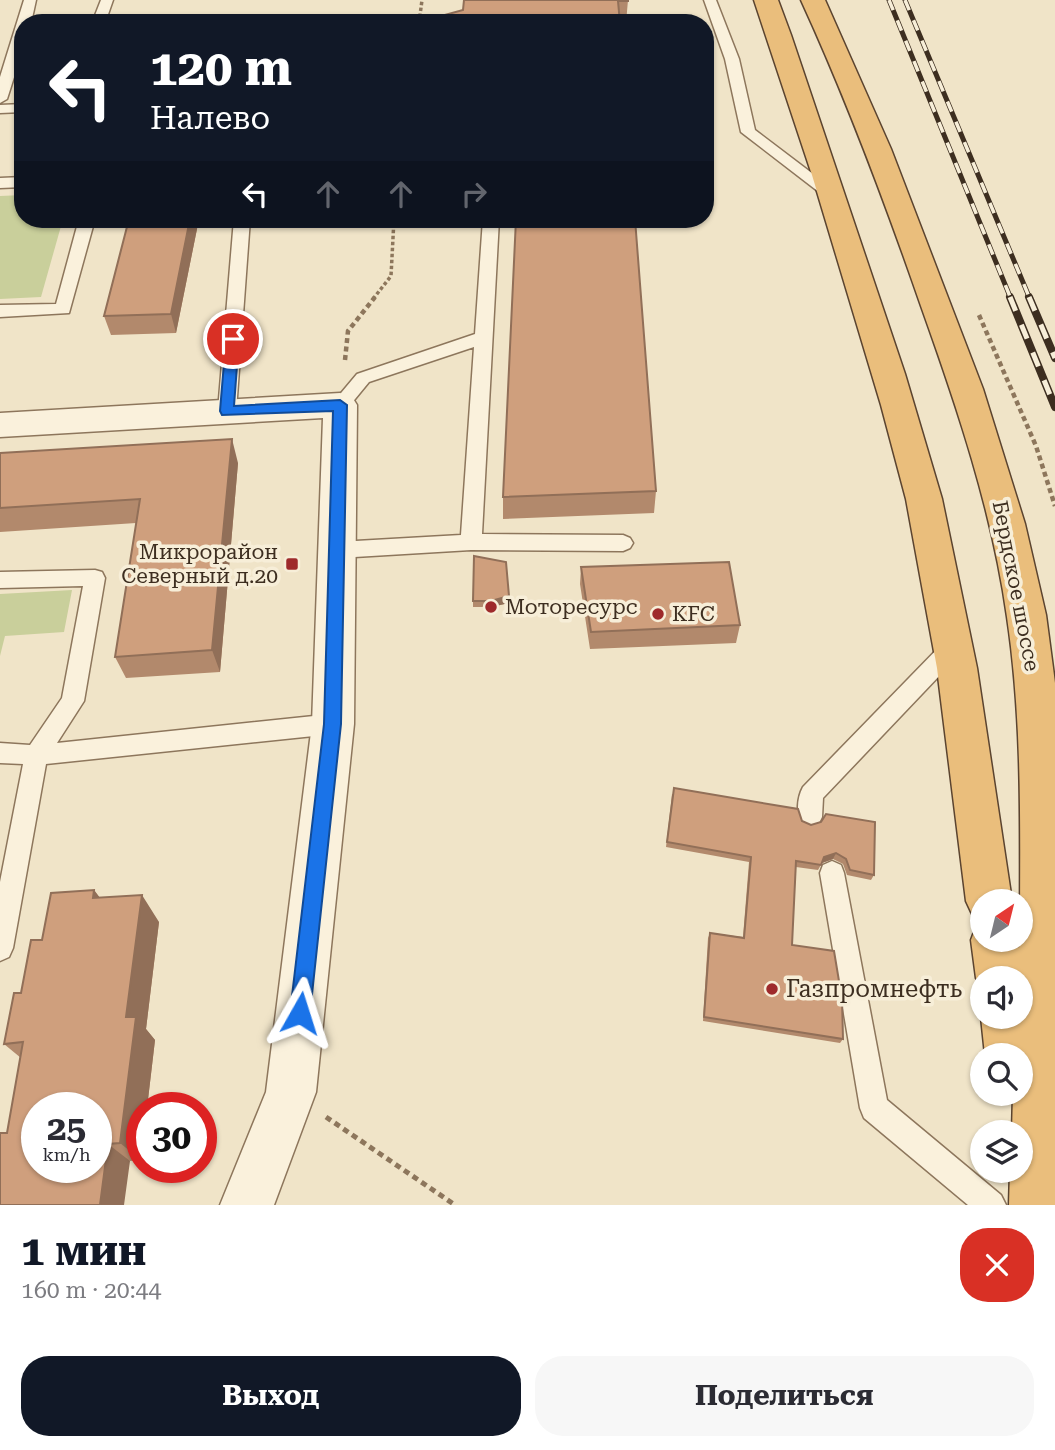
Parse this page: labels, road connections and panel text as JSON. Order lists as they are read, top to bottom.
{
  "streets": {
    "highway": ["Бердское шоссе"]
  },
  "places": {
    "transit": ["Микрорайон Северный д.20"],
    "other": ["Моторесурс", "KFC", "Газпромнефть"]
  },
  "north": "top right",
  "page": {
    "turn": ["120 m", "Налево"],
    "speed": "25 km/h",
    "limit": "30",
    "heading": ["1 мин", "160 m · 20:44"],
    "buttons": ["Выход", "Поделиться"]
  }
}
